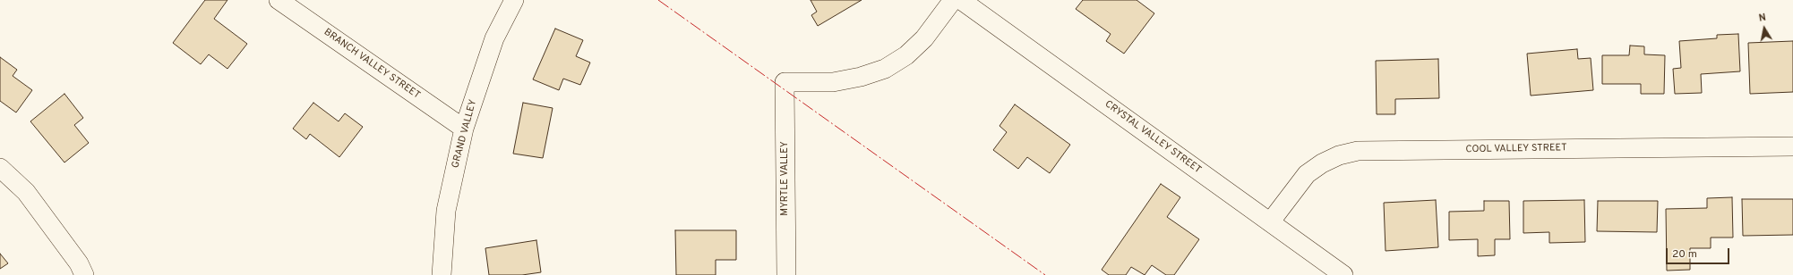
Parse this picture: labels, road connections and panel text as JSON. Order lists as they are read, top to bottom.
{
  "streets": {
    "street": [
      "BRANCH VALLEY STREET",
      "GRAND VALLEY",
      "CRYSTAL VALLEY STREET",
      "COOL VALLEY STREET",
      "MYRTLE VALLEY"
    ]
  },
  "crossings": [
    ["BRANCH VALLEY STREET", "GRAND VALLEY"],
    ["CRYSTAL VALLEY STREET", "COOL VALLEY STREET"]
  ],
  "scale_bar": "20 m",
  "north": "top"
}
